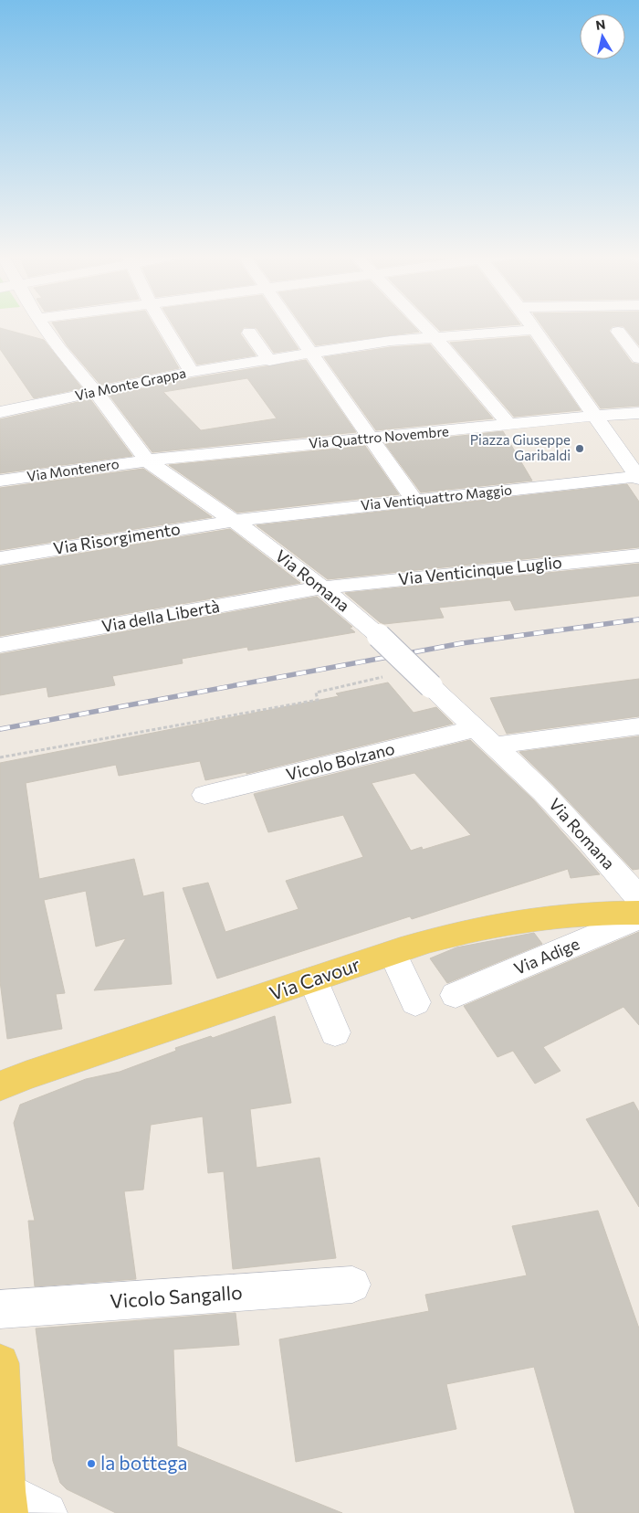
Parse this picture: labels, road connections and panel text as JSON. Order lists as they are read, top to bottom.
{
  "streets": {
    "main road": ["Via Cavour"],
    "street": [
      "Via Monte Grappa",
      "Via Quattro Novembre",
      "Via Montenero",
      "Via Ventiquattro Maggio",
      "Via Risorgimento",
      "Via Venticinque Luglio",
      "Via Romana",
      "Via della Libertà",
      "Vicolo Bolzano",
      "Via Adige",
      "Vicolo Sangallo"
    ]
  },
  "crossings": [
    ["Via Monte Grappa", "Via Romana"],
    ["Via Quattro Novembre", "Via Montenero"],
    ["Via Quattro Novembre", "Via Romana"],
    ["Via Montenero", "Via Romana"],
    ["Via Ventiquattro Maggio", "Via Risorgimento"],
    ["Via Ventiquattro Maggio", "Via Romana"],
    ["Via Risorgimento", "Via Romana"],
    ["Via Venticinque Luglio", "Via Romana"],
    ["Via Venticinque Luglio", "Via della Libertà"],
    ["Via Romana", "Via della Libertà"],
    ["Via Romana", "Vicolo Bolzano"]
  ],
  "places": ["Piazza Giuseppe Garibaldi", "la bottega"],
  "north": "top"
}
